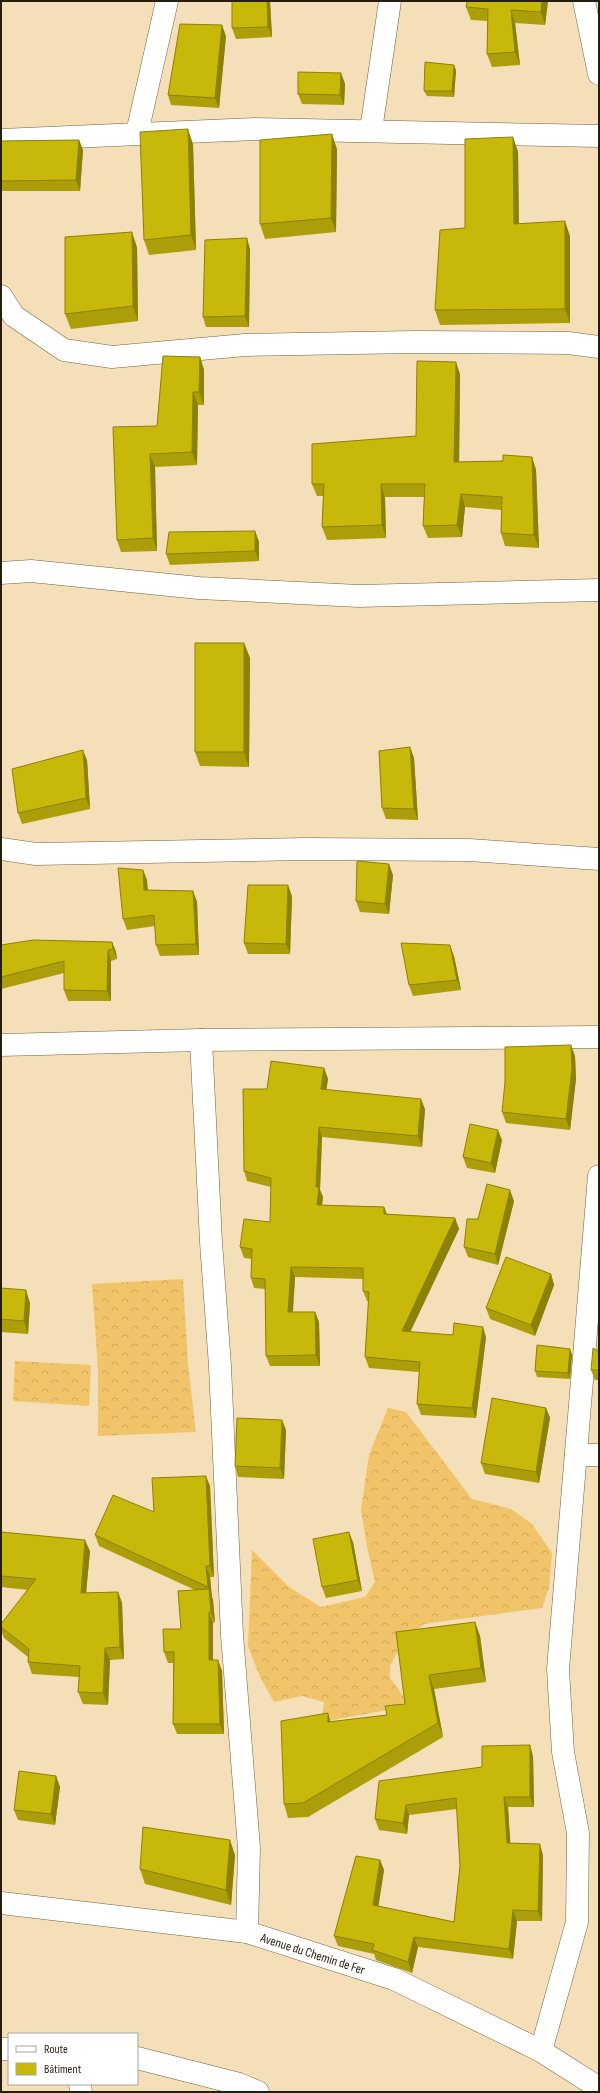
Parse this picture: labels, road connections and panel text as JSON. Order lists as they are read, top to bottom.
{
  "streets": {
    "street": ["Avenue du Chemin de Fer"]
  },
  "legend": ["Route", "Bâtiment"]
}
